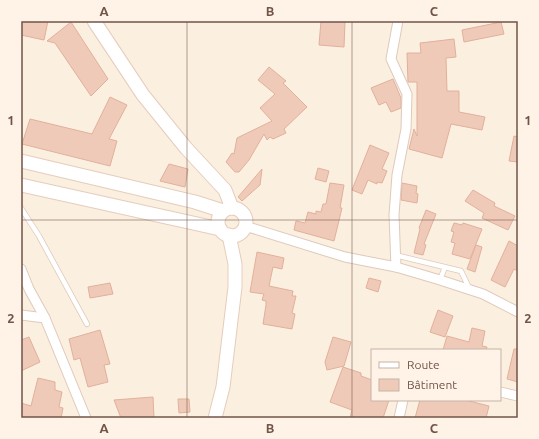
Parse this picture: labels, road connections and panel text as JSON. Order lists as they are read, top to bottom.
{
  "legend": ["Route", "Bâtiment"],
  "grid": {
    "columns": ["A", "B", "C"],
    "rows": ["1", "2"]
  }
}
